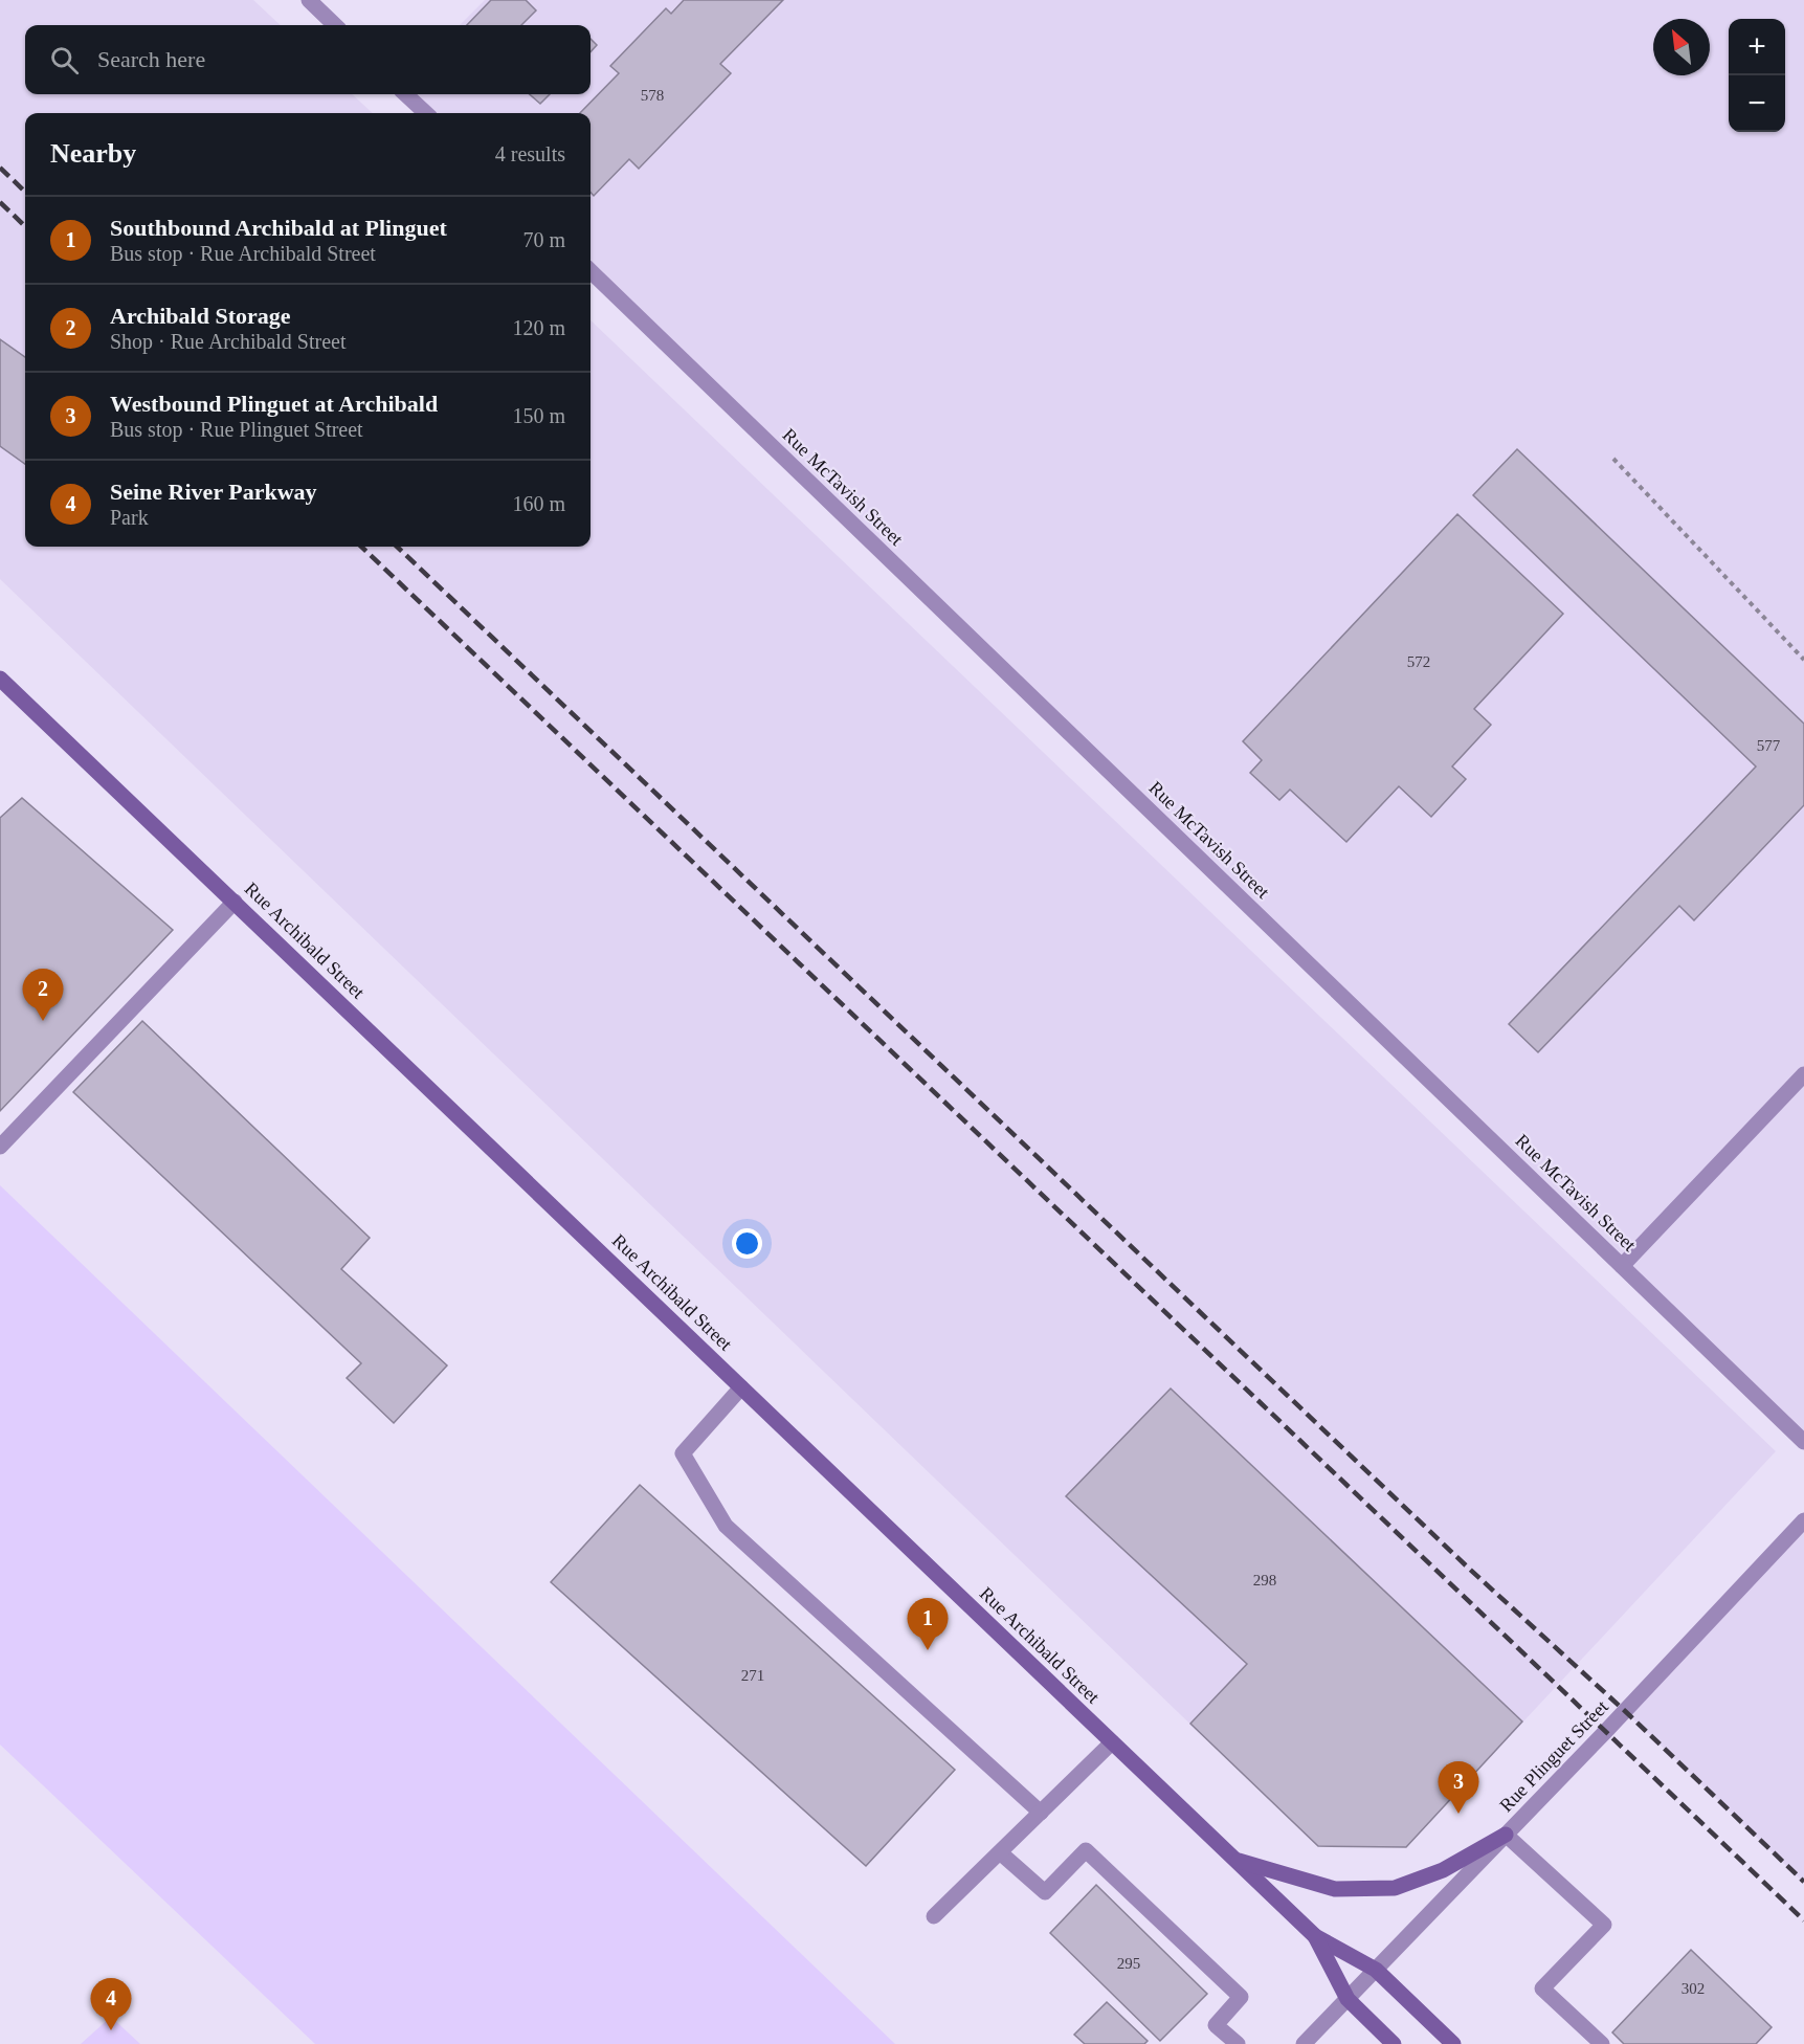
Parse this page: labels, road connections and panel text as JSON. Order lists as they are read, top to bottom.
{
  "streets": {
    "main road": ["Rue Archibald Street"],
    "street": ["Rue McTavish Street", "Rue Plinguet Street"]
  },
  "crossings": [
    ["Rue Archibald Street", "Rue Plinguet Street"]
  ],
  "house_numbers": [
    "578",
    "572",
    "577",
    "298",
    "271",
    "295",
    "302"
  ],
  "north": "top left",
  "page": {
    "map_buttons": ["+", "−"],
    "search": "Search here",
    "heading": ["Nearby", "4 results"],
    "list": [
      {
        "mark": "1",
        "name": "Southbound Archibald at Plinguet",
        "note": "Bus stop · Rue Archibald Street",
        "value": "70 m"
      },
      {
        "mark": "2",
        "name": "Archibald Storage",
        "note": "Shop · Rue Archibald Street",
        "value": "120 m"
      },
      {
        "mark": "3",
        "name": "Westbound Plinguet at Archibald",
        "note": "Bus stop · Rue Plinguet Street",
        "value": "150 m"
      },
      {
        "mark": "4",
        "name": "Seine River Parkway",
        "note": "Park",
        "value": "160 m"
      }
    ],
    "pins": [
      "2",
      "1",
      "3",
      "4"
    ]
  }
}
